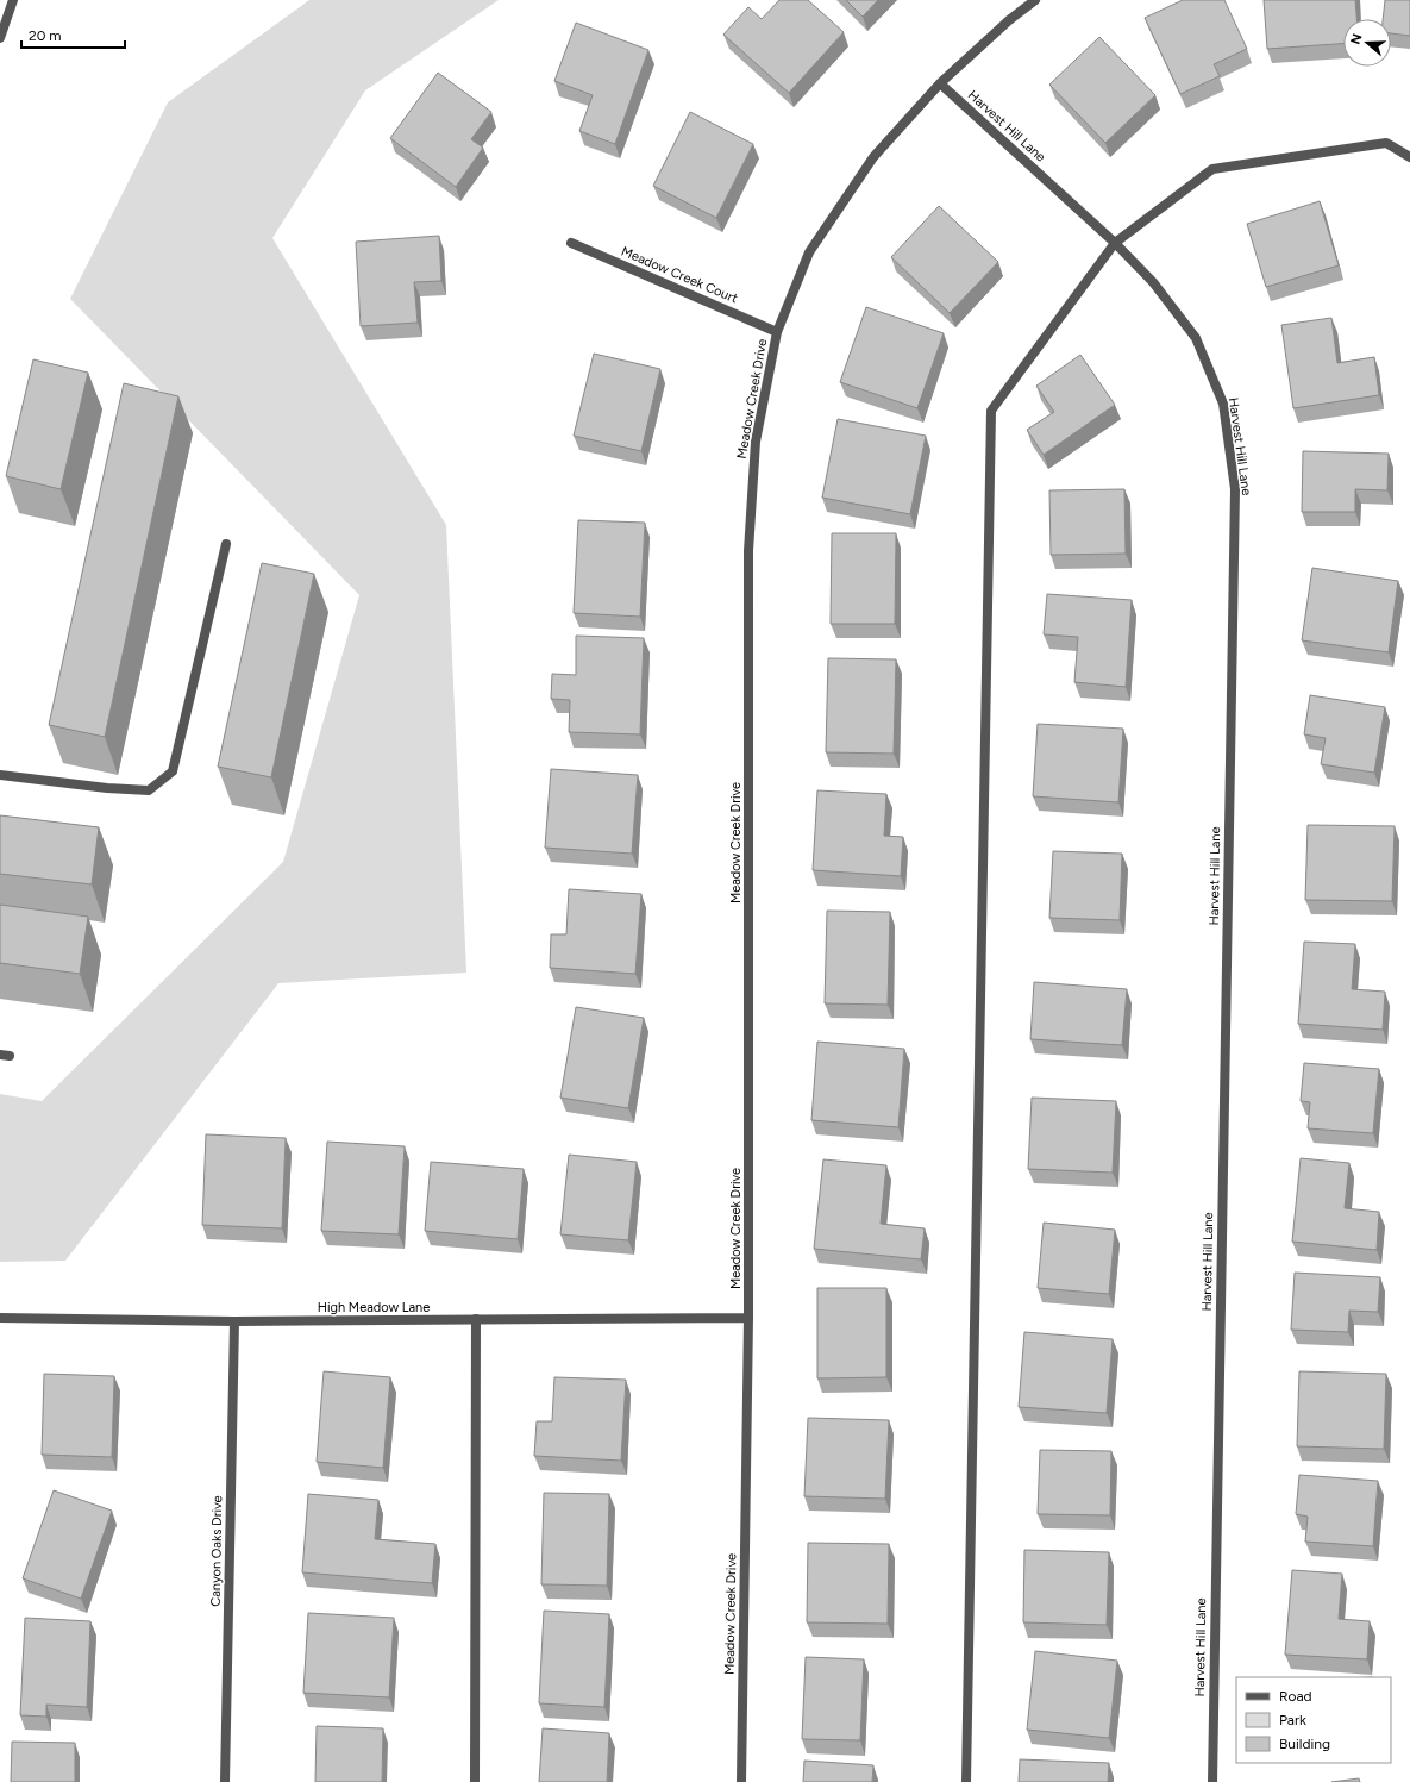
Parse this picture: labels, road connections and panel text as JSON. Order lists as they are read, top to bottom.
{
  "streets": {
    "street": [
      "Harvest Hill Lane",
      "Meadow Creek Court",
      "Meadow Creek Drive",
      "High Meadow Lane",
      "Canyon Oaks Drive"
    ]
  },
  "crossings": [
    ["Harvest Hill Lane", "Meadow Creek Drive"],
    ["Meadow Creek Court", "Meadow Creek Drive"],
    ["Meadow Creek Drive", "High Meadow Lane"],
    ["High Meadow Lane", "Canyon Oaks Drive"]
  ],
  "legend": ["Road", "Park", "Building"],
  "scale_bar": "20 m",
  "north": "left"
}
